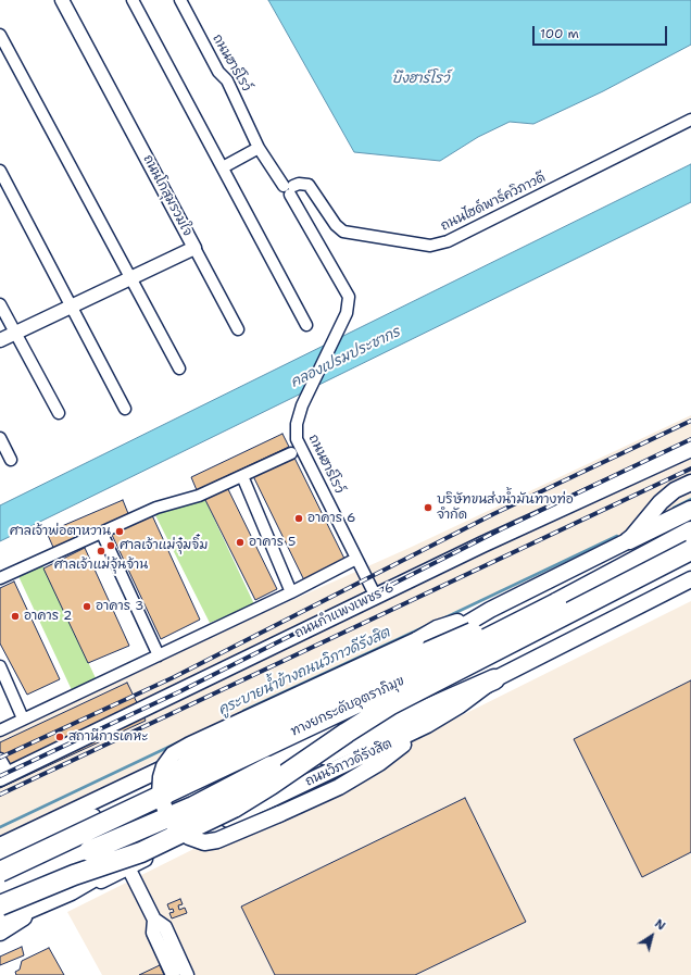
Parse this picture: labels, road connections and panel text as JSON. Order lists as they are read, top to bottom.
{
  "streets": {
    "highway": ["ทางยกระดับอุตราภิมุข"],
    "main road": ["ถนนกำแพงเพชร 6", "ถนนวิภาวดีรังสิต"],
    "street": ["ถนนฮาร์โรว์", "ถนนโกสุมรวมใจ", "ถนนไฮด์พาร์ควิภาวดี"]
  },
  "crossings": [
    ["ถนนฮาร์โรว์", "ถนนไฮด์พาร์ควิภาวดี"],
    ["ถนนฮาร์โรว์", "ถนนกำแพงเพชร 6"]
  ],
  "water": ["บึงฮาร์โรว์", "คลองเปรมประชากร", "คูระบายน้ำข้างถนนวิภาวดีรังสิต"],
  "places": [
    "บริษัทขนส่งน้ำมันทางท่อ จำกัด",
    "อาคาร 6",
    "ศาลเจ้าพ่อตาหวาน",
    "อาคาร 5",
    "ศาลเจ้าแม่จุ๋มจิ๋ม",
    "ศาลเจ้าแม่จุ้นจ้าน",
    "อาคาร 3",
    "อาคาร 2",
    "สถานีการเคหะ"
  ],
  "scale_bar": "100 m",
  "north": "top right"
}
